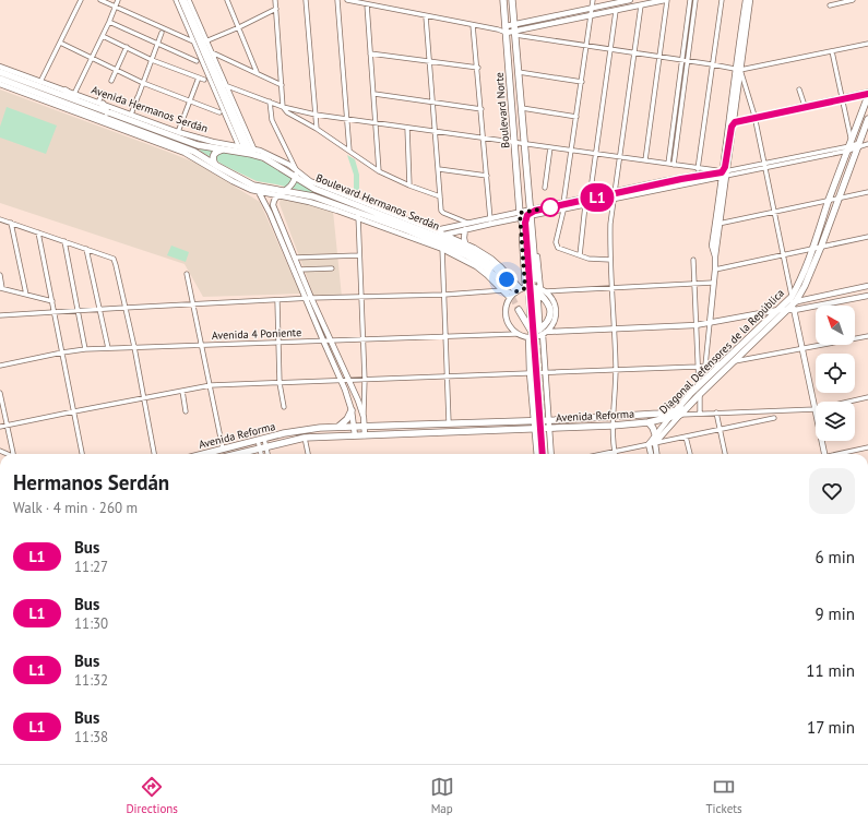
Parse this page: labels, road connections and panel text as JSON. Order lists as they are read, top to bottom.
{
  "streets": {
    "main road": [
      "Avenida Hermanos Serdán",
      "Boulevard Norte",
      "Boulevard Hermanos Serdán",
      "Diagonal Defensores de la República",
      "Avenida Reforma"
    ],
    "street": ["Avenida 4 Poniente"]
  },
  "crossings": [
    ["Avenida Hermanos Serdán", "Boulevard Hermanos Serdán"],
    ["Boulevard Norte", "Boulevard Hermanos Serdán"],
    ["Boulevard Norte", "Avenida 4 Poniente"],
    ["Boulevard Hermanos Serdán", "Avenida 4 Poniente"],
    ["Diagonal Defensores de la República", "Avenida Reforma"]
  ],
  "lines": ["bus line L1"],
  "north": "top left",
  "page": {
    "on_map": "L1",
    "heading": ["Hermanos Serdán", "Walk · 4 min · 260 m"],
    "list": [
      {
        "mark": "L1",
        "name": "Bus",
        "note": "11:27",
        "value": "6 min"
      },
      {
        "mark": "L1",
        "name": "Bus",
        "note": "11:30",
        "value": "9 min"
      },
      {
        "mark": "L1",
        "name": "Bus",
        "note": "11:32",
        "value": "11 min"
      },
      {
        "mark": "L1",
        "name": "Bus",
        "note": "11:38",
        "value": "17 min"
      }
    ],
    "tabs": ["Directions", "Map", "Tickets"]
  }
}
